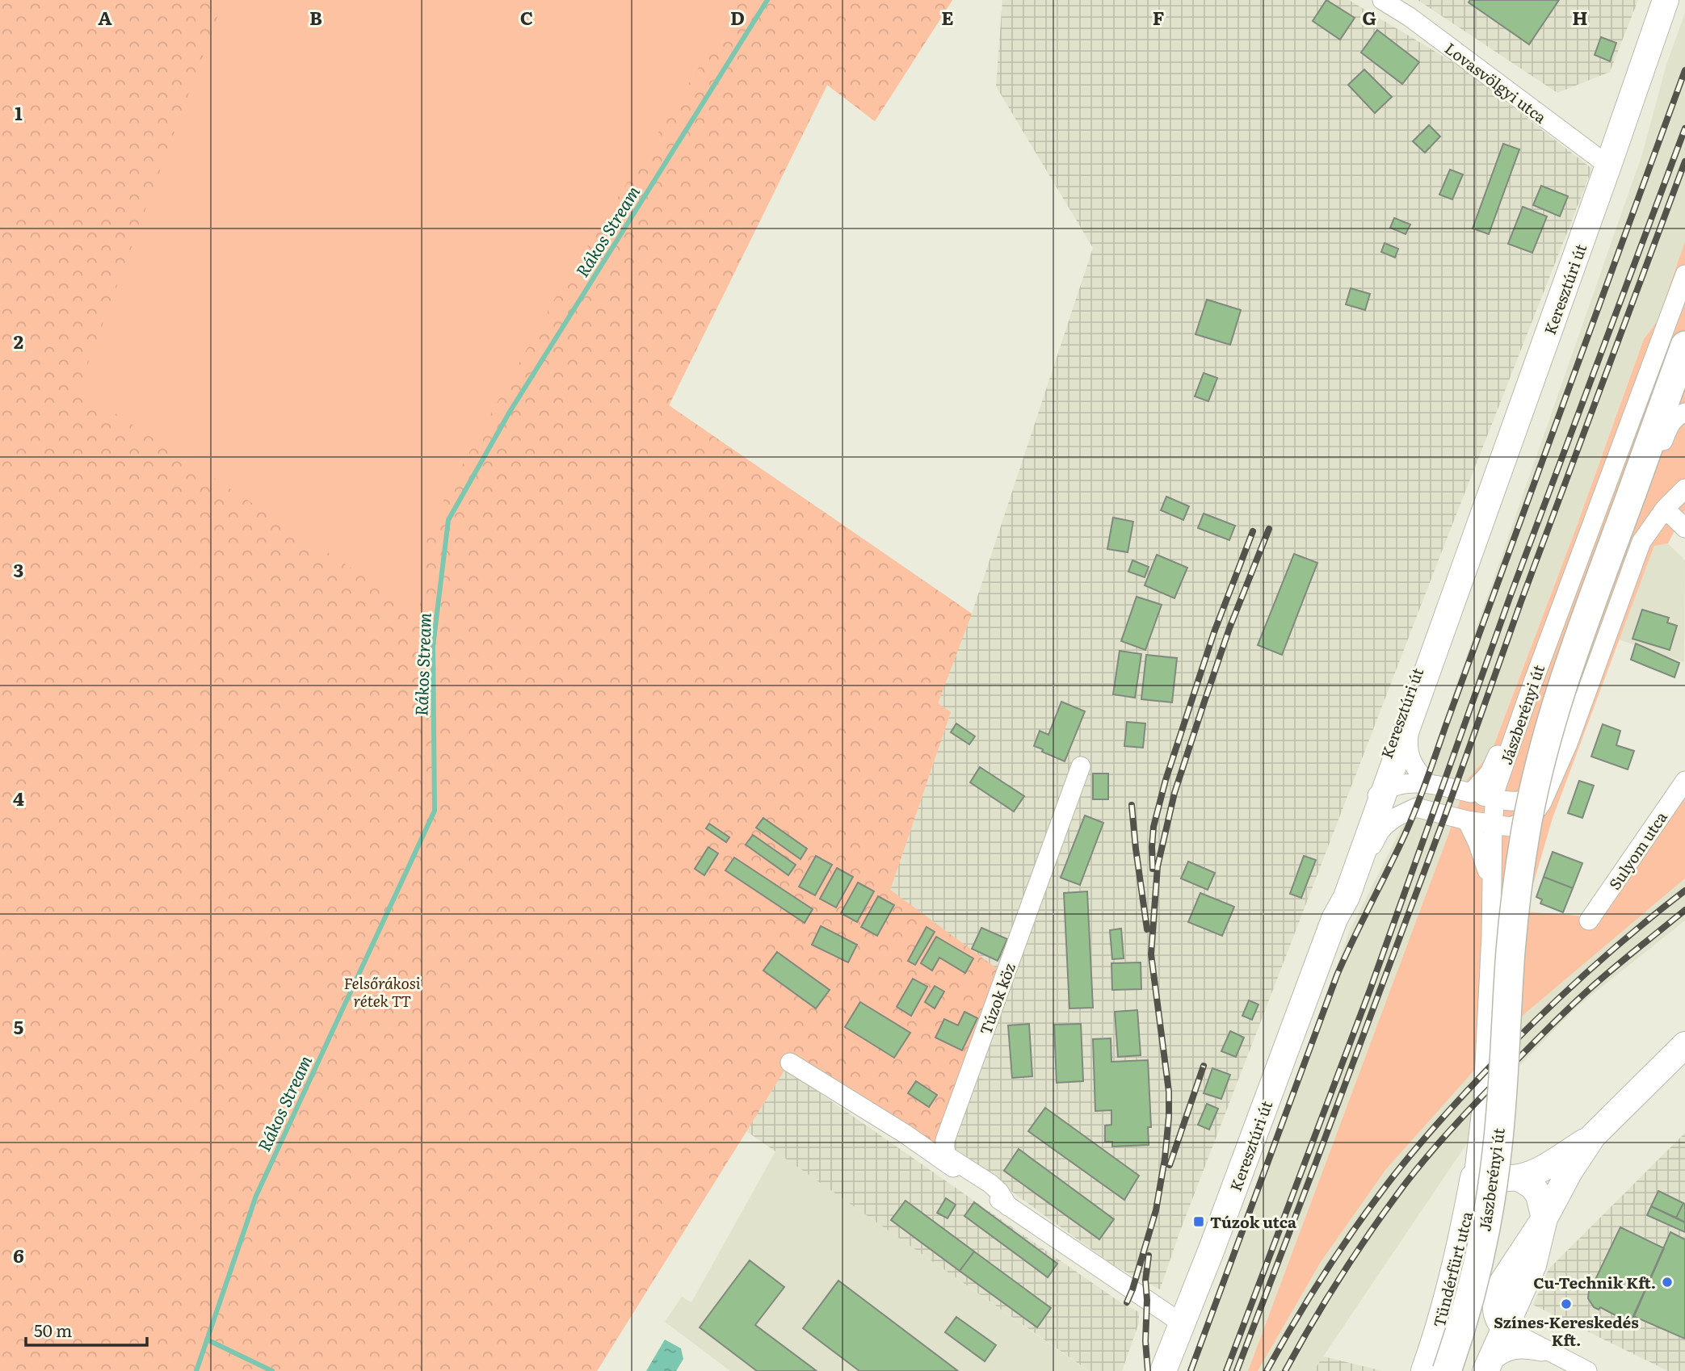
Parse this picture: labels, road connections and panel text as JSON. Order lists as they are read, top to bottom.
{
  "streets": {
    "main road": ["Keresztúri út", "Jászberényi út", "Tündérfürt utca"],
    "street": ["Lovasvölgyi utca", "Sulyom utca", "Túzok köz"]
  },
  "crossings": [
    ["Lovasvölgyi utca", "Keresztúri út"],
    ["Jászberényi út", "Tündérfürt utca"]
  ],
  "water": ["Rákos Stream"],
  "parks": ["Felsőrákosi rétek TT"],
  "places": {
    "transit": ["Túzok utca"],
    "other": ["Cu-Technik Kft.", "Színes-Kereskedés Kft."]
  },
  "scale_bar": "50 m",
  "grid": {
    "columns": [
      "A",
      "B",
      "C",
      "D",
      "E",
      "F",
      "G",
      "H"
    ],
    "rows": [
      "1",
      "2",
      "3",
      "4",
      "5",
      "6"
    ]
  }
}
